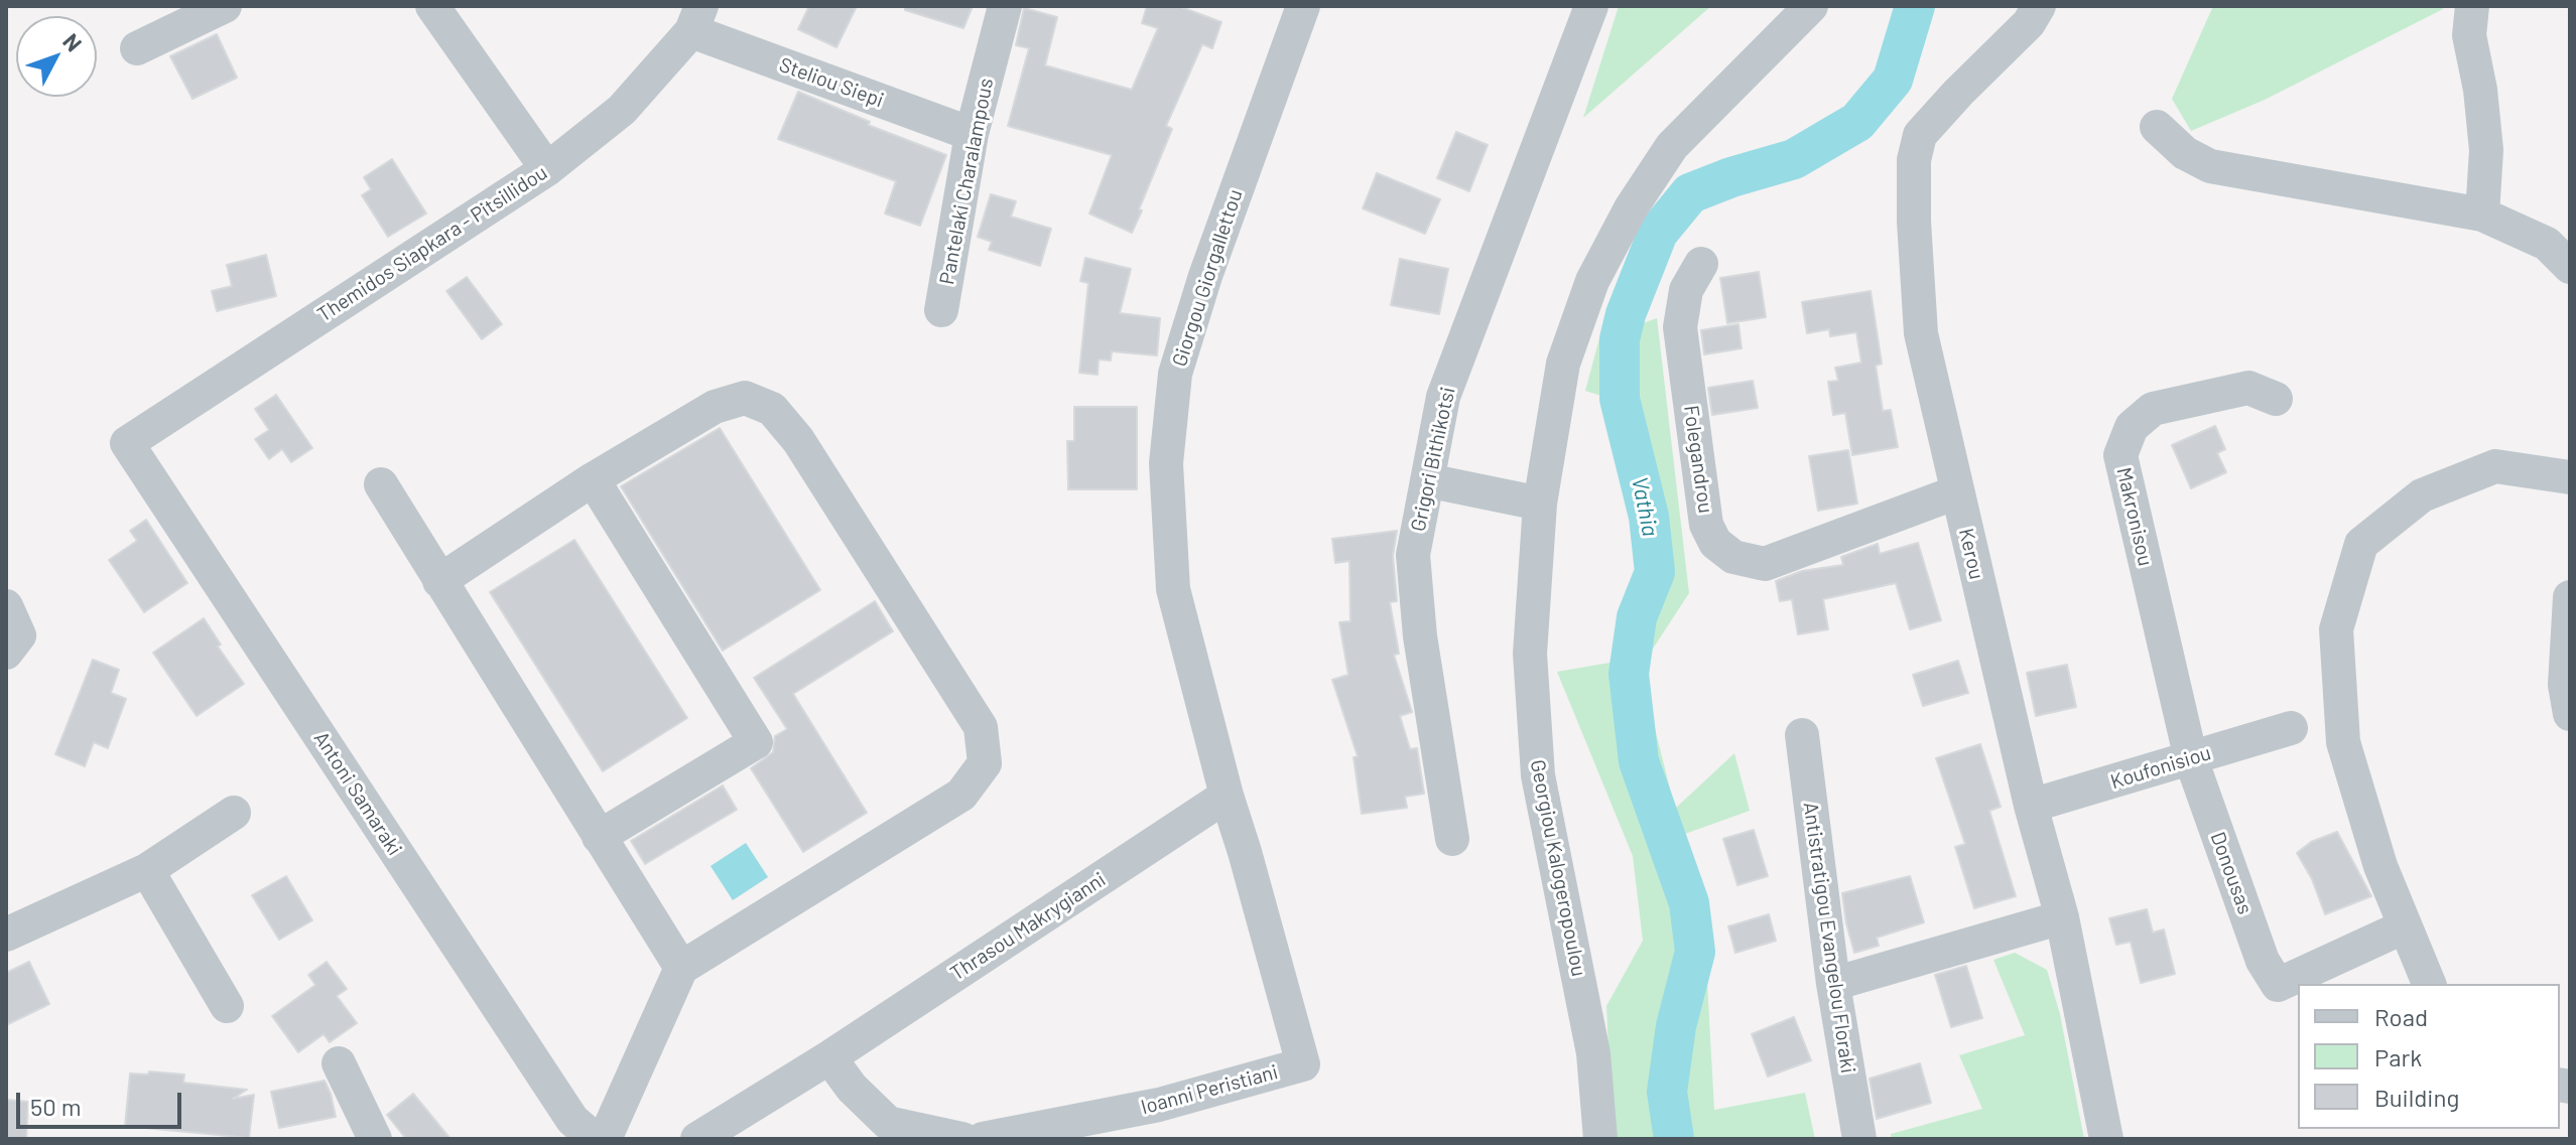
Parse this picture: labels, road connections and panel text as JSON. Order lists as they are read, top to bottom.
{
  "streets": {
    "street": [
      "Steliou Siepi",
      "Pantelaki Charalampous",
      "Themidos Siapkara - Pitsillidou",
      "Giorgou Giorgallettou",
      "Grigori Bithikotsi",
      "Folegandrou",
      "Makronisou",
      "Kerou",
      "Koufonisiou",
      "Antoni Samaraki",
      "Georgiou Kalogeropoulou",
      "Donousas",
      "Thrasou Makrygianni",
      "Antistratigou Evangelou Floraki",
      "Ioanni Peristiani"
    ]
  },
  "crossings": [
    ["Steliou Siepi", "Pantelaki Charalampous"],
    ["Steliou Siepi", "Themidos Siapkara - Pitsillidou"],
    ["Themidos Siapkara - Pitsillidou", "Antoni Samaraki"],
    ["Giorgou Giorgallettou", "Thrasou Makrygianni"],
    ["Giorgou Giorgallettou", "Ioanni Peristiani"],
    ["Folegandrou", "Kerou"],
    ["Makronisou", "Koufonisiou"],
    ["Makronisou", "Donousas"],
    ["Kerou", "Koufonisiou"],
    ["Koufonisiou", "Donousas"],
    ["Thrasou Makrygianni", "Ioanni Peristiani"]
  ],
  "water": ["Vathia"],
  "legend": ["Road", "Park", "Building"],
  "scale_bar": "50 m",
  "north": "top right"
}
